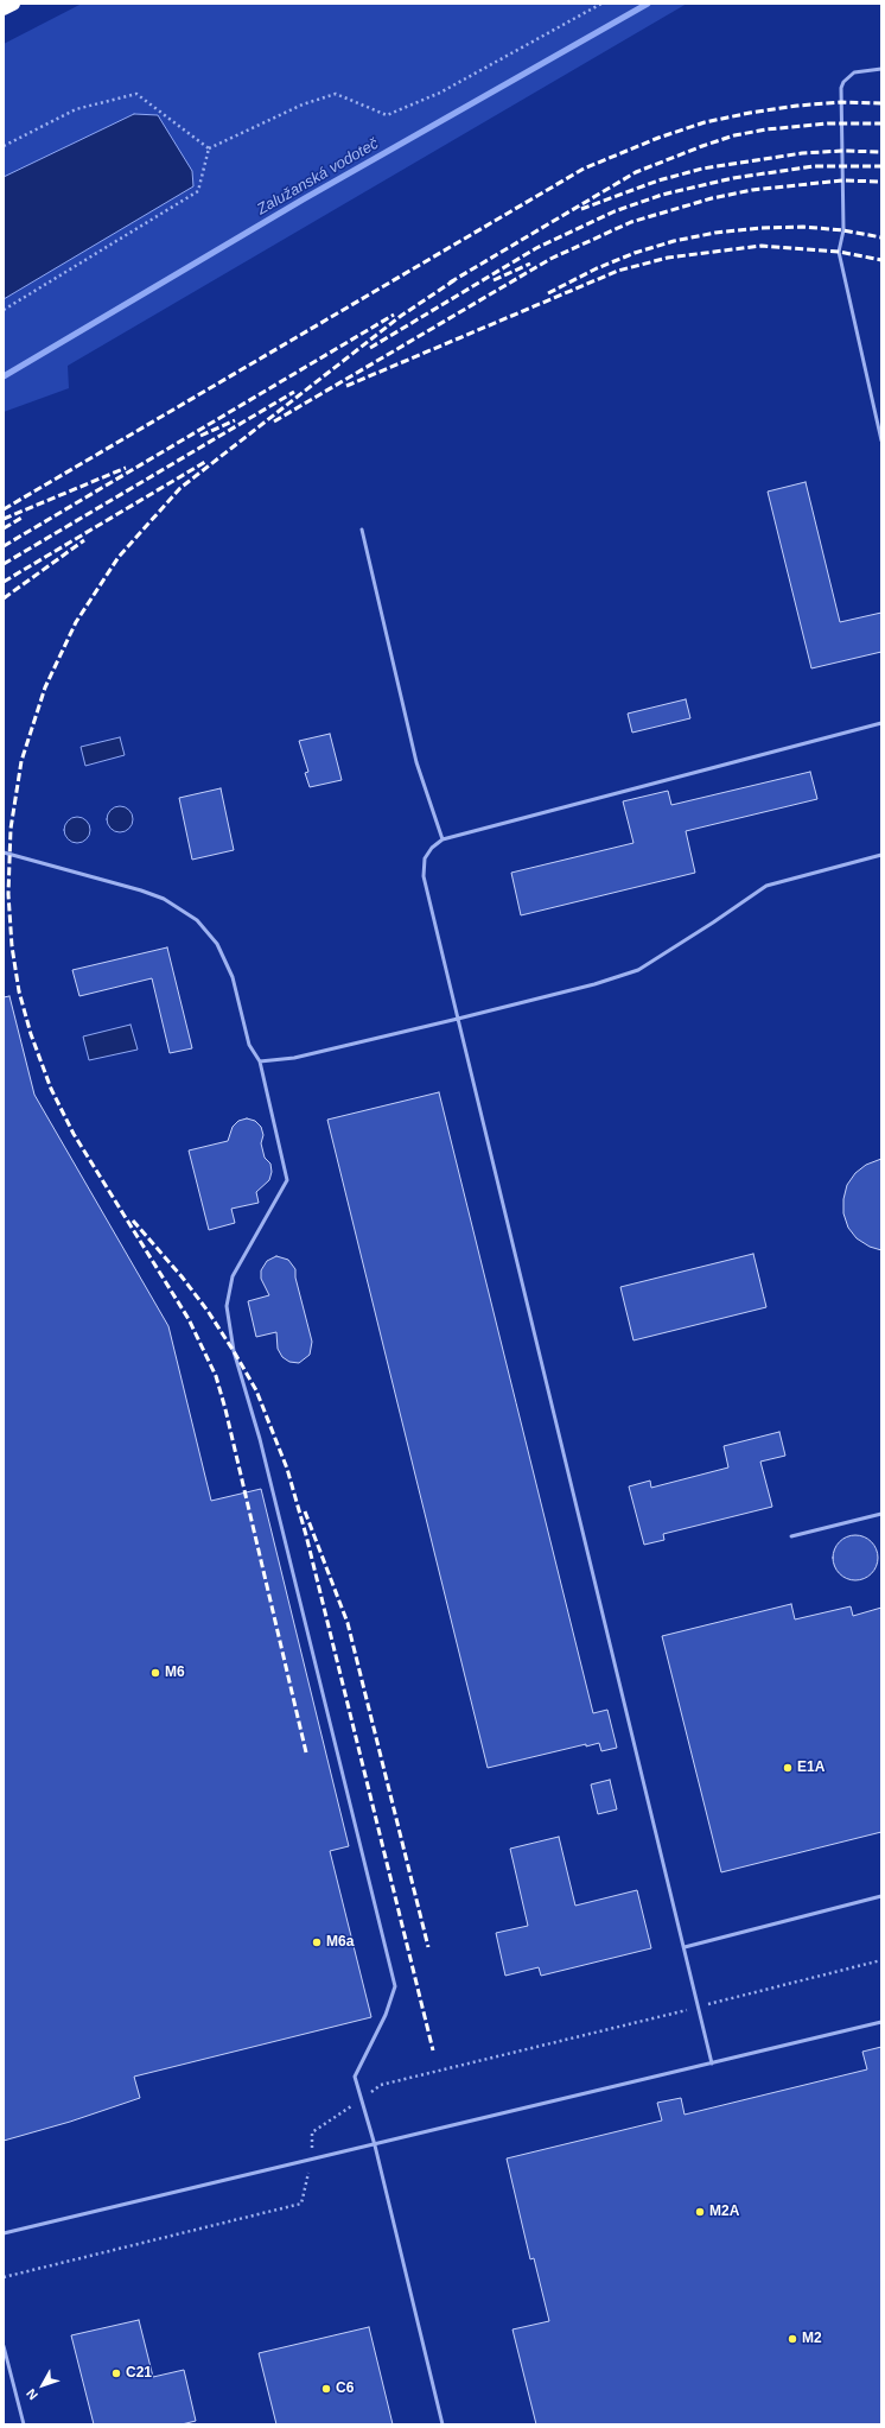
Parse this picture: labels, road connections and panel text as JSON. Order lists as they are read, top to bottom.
{
  "water": ["Zalužanská vodoteč"],
  "places": [
    "M6",
    "E1A",
    "M6a",
    "M2A",
    "M2",
    "C21",
    "C6"
  ],
  "north": "bottom left"
}
